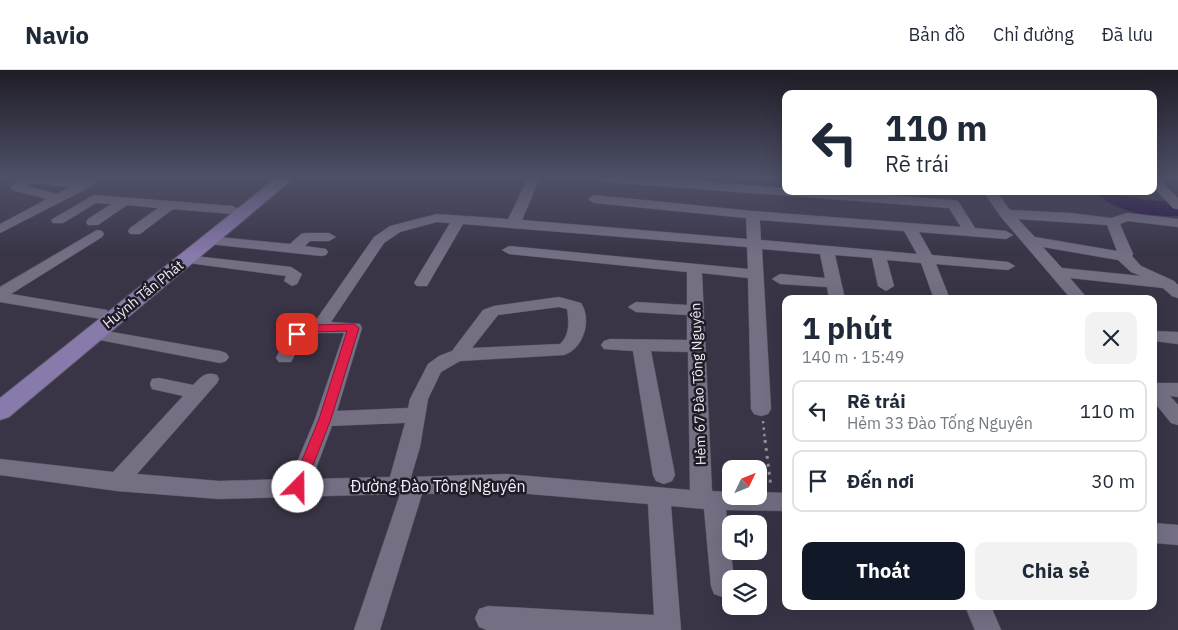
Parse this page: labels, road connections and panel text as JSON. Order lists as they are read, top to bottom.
{
  "streets": {
    "main road": ["Huỳnh Tấn Phát"],
    "street": ["Hẻm 67 Đào Tông Nguyên", "Đường Đào Tông Nguyên"]
  },
  "crossings": [
    ["Hẻm 67 Đào Tông Nguyên", "Đường Đào Tông Nguyên"]
  ],
  "north": "top right",
  "page": {
    "header": "Navio",
    "nav": ["Bản đồ", "Chỉ đường", "Đã lưu"],
    "turn": ["110 m", "Rẽ trái"],
    "heading": ["1 phút", "140 m · 15:49"],
    "list": [
      {
        "name": "Rẽ trái",
        "note": "Hẻm 33 Đào Tống Nguyên",
        "value": "110 m"
      },
      {
        "name": "Đến nơi",
        "value": "30 m"
      }
    ],
    "buttons": ["Thoát", "Chia sẻ"]
  }
}
